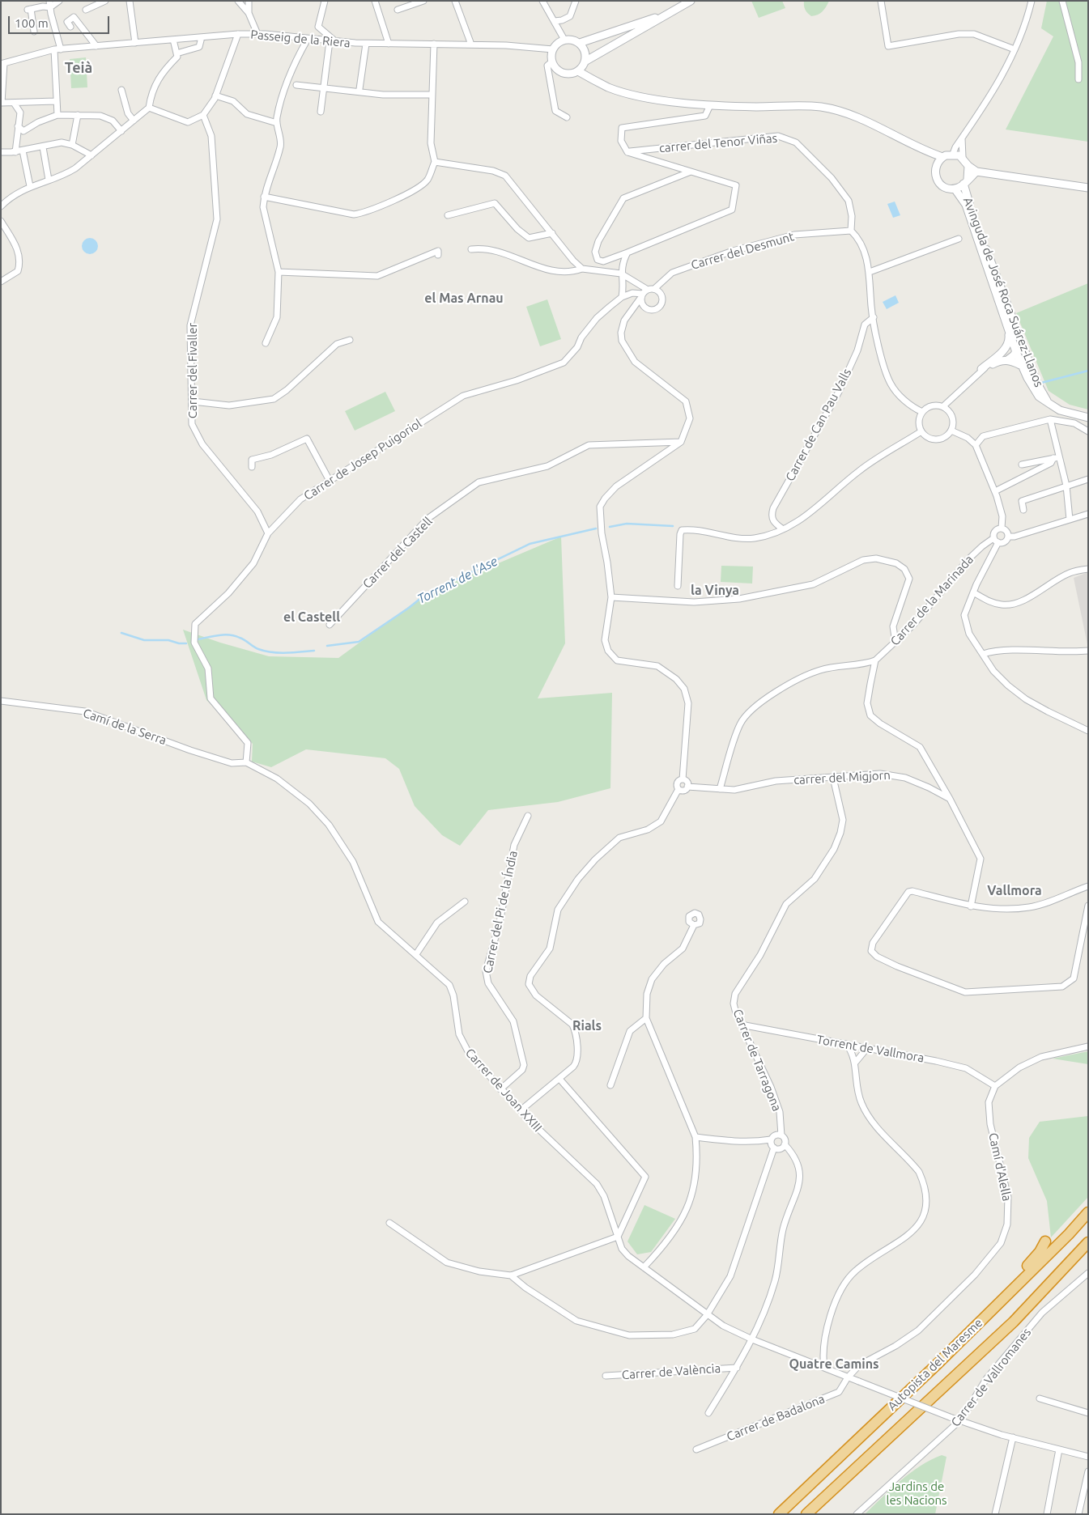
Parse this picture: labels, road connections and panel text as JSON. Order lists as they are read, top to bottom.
{
  "streets": {
    "highway": ["Autopista del Maresme"],
    "street": [
      "Passeig de la Riera",
      "carrer del Tenor Viñas",
      "Carrer del Desmunt",
      "Avinguda de José Roca Suárez-Llanos",
      "Carrer del Fivaller",
      "Carrer de Can Pau Valls",
      "Carrer de Josep Puigoriol",
      "Carrer del Castell",
      "Carrer de la Marinada",
      "Camí de la Serra",
      "carrer del Migjorn",
      "Carrer del Pi de la Índia",
      "Torrent de Vallmora",
      "Carrer de Tarragona",
      "Carrer de Joan XXIII",
      "Camí d'Alella",
      "Carrer de València",
      "Carrer de Vallromanes",
      "Carrer de Badalona"
    ]
  },
  "crossings": [
    ["carrer del Tenor Viñas", "Carrer del Desmunt"],
    ["Carrer del Fivaller", "Carrer de Josep Puigoriol"],
    ["Carrer de Josep Puigoriol", "Camí de la Serra"],
    ["Carrer de Josep Puigoriol", "Carrer de Joan XXIII"],
    ["Camí de la Serra", "Carrer de Joan XXIII"],
    ["carrer del Migjorn", "Carrer de Tarragona"],
    ["Carrer del Pi de la Índia", "Carrer de Joan XXIII"],
    ["Torrent de Vallmora", "Carrer de Tarragona"],
    ["Torrent de Vallmora", "Camí d'Alella"],
    ["Carrer de Joan XXIII", "Camí d'Alella"],
    ["Carrer de Joan XXIII", "Carrer de Vallromanes"],
    ["Carrer de Joan XXIII", "Carrer de Badalona"],
    ["Camí d'Alella", "Carrer de Badalona"]
  ],
  "districts": [
    "Teià",
    "el Mas Arnau",
    "la Vinya",
    "el Castell",
    "Vallmora",
    "Rials",
    "Quatre Camins"
  ],
  "water": ["Torrent de l'Ase"],
  "parks": ["Jardins de les Nacions"],
  "scale_bar": "100 m"
}
